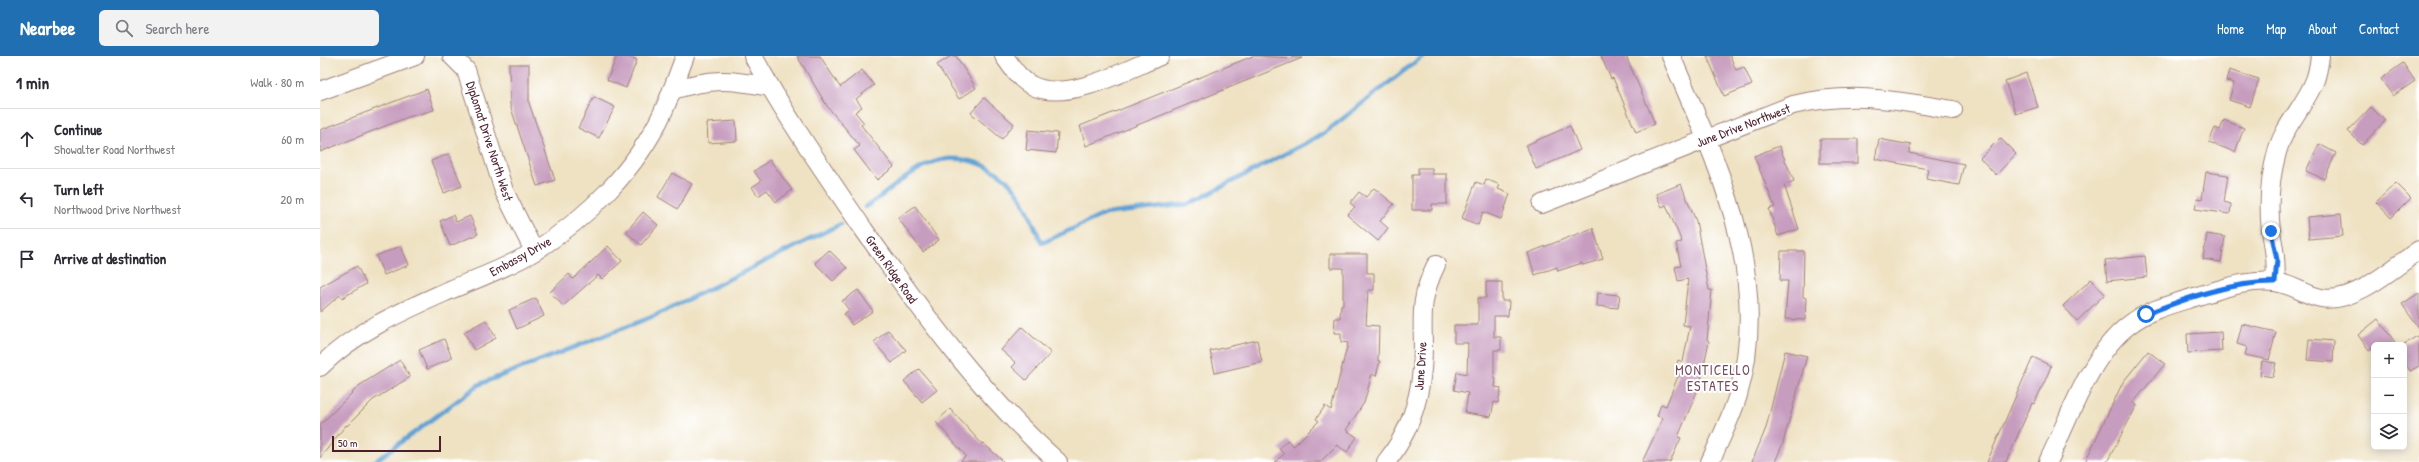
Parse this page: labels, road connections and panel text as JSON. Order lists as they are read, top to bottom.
{
  "streets": {
    "street": [
      "June Drive Northwest",
      "Diplomat Drive North West",
      "Embassy Drive",
      "Green Ridge Road",
      "June Drive"
    ]
  },
  "crossings": [
    ["Diplomat Drive North West", "Embassy Drive"]
  ],
  "districts": ["MONTICELLO ESTATES"],
  "scale_bar": "50 m",
  "page": {
    "header": "Nearbee",
    "search": "Search here",
    "nav": [
      "Home",
      "Map",
      "About",
      "Contact"
    ],
    "heading": ["1 min", "Walk · 80 m"],
    "list": [
      ["Continue", "Showalter Road Northwest", "60 m"],
      ["Turn left", "Northwood Drive Northwest", "20 m"],
      "Arrive at destination"
    ],
    "map_buttons": ["+", "−"],
    "scale": "50 m"
  }
}
